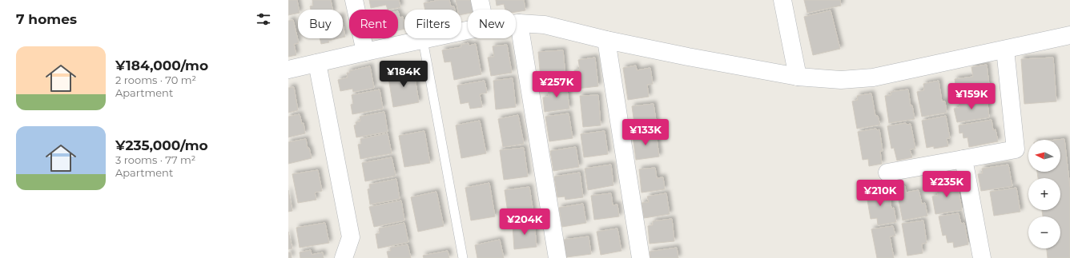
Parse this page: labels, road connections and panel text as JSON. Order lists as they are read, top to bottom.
{
  "north": "left",
  "page": {
    "heading": "7 homes",
    "chip": [
      "Buy",
      "Rent",
      "Filters",
      "New"
    ],
    "list": [
      {
        "name": "¥184,000/mo",
        "note": "2 rooms · 70 m² · Apartment"
      },
      {
        "name": "¥235,000/mo",
        "note": "3 rooms · 77 m² · Apartment"
      }
    ],
    "price": [
      "¥184K",
      "¥257K",
      "¥159K",
      "¥133K",
      "¥235K",
      "¥210K",
      "¥204K"
    ],
    "map_buttons": ["+", "−"]
  }
}
